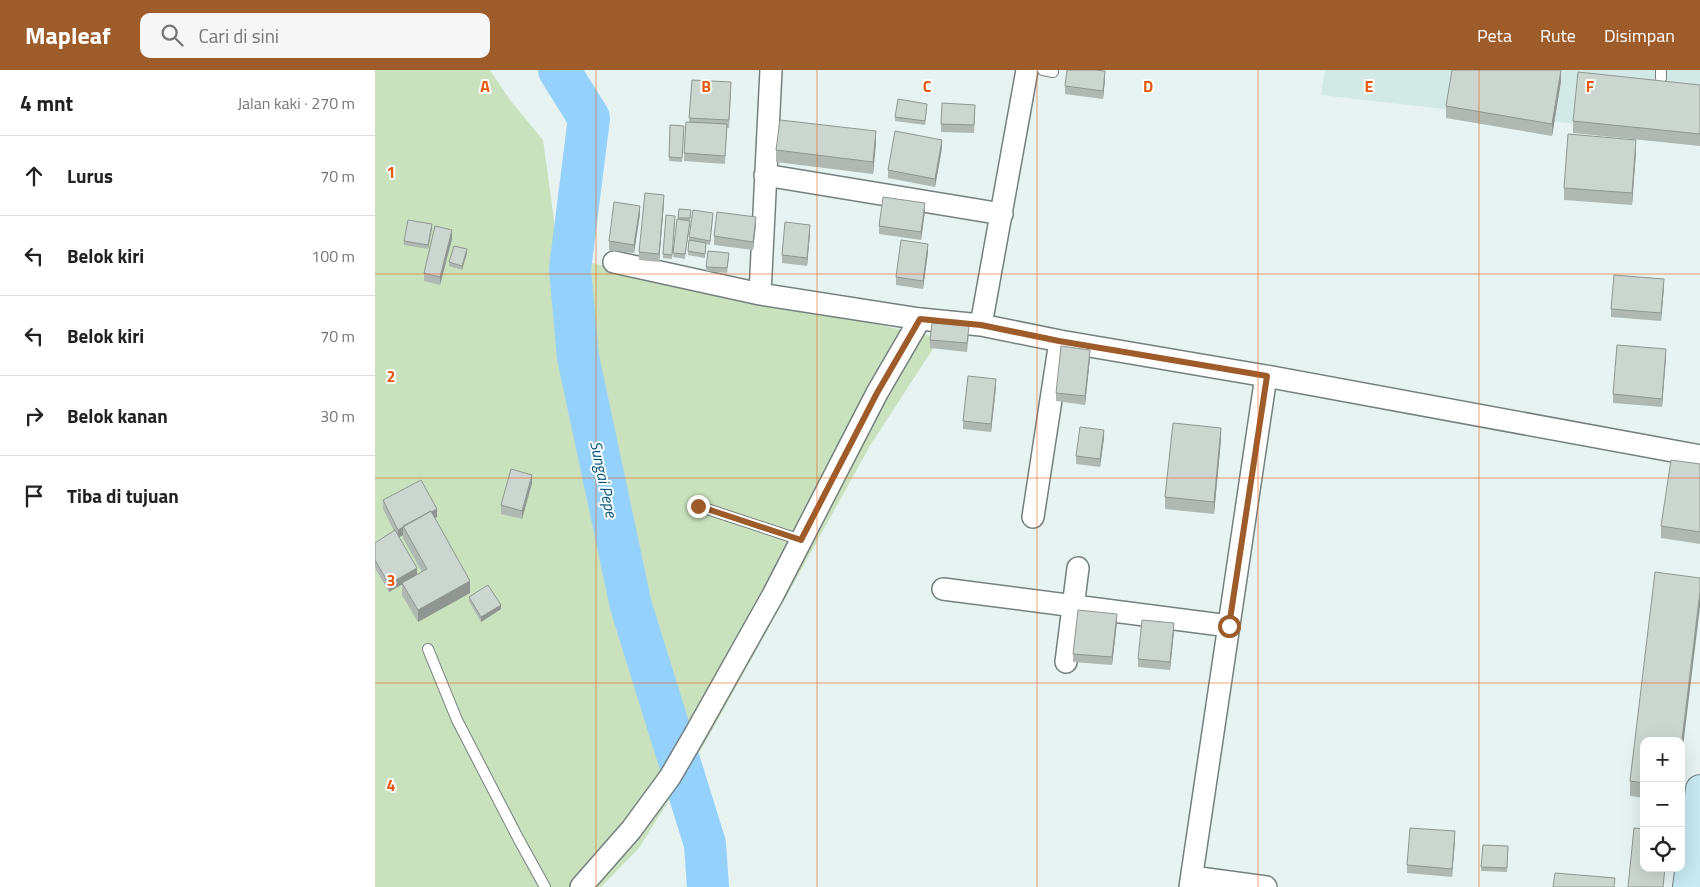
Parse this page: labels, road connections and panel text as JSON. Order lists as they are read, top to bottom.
{
  "water": ["Sungai Pepe"],
  "page": {
    "header": "Mapleaf",
    "search": "Cari di sini",
    "nav": ["Peta", "Rute", "Disimpan"],
    "heading": ["4 mnt", "Jalan kaki · 270 m"],
    "list": [
      ["Lurus", "70 m"],
      ["Belok kiri", "100 m"],
      ["Belok kiri", "70 m"],
      ["Belok kanan", "30 m"],
      "Tiba di tujuan"
    ],
    "map_buttons": ["+", "−"]
  },
  "grid": {
    "columns": [
      "A",
      "B",
      "C",
      "D",
      "E",
      "F"
    ],
    "rows": [
      "1",
      "2",
      "3",
      "4"
    ]
  }
}
